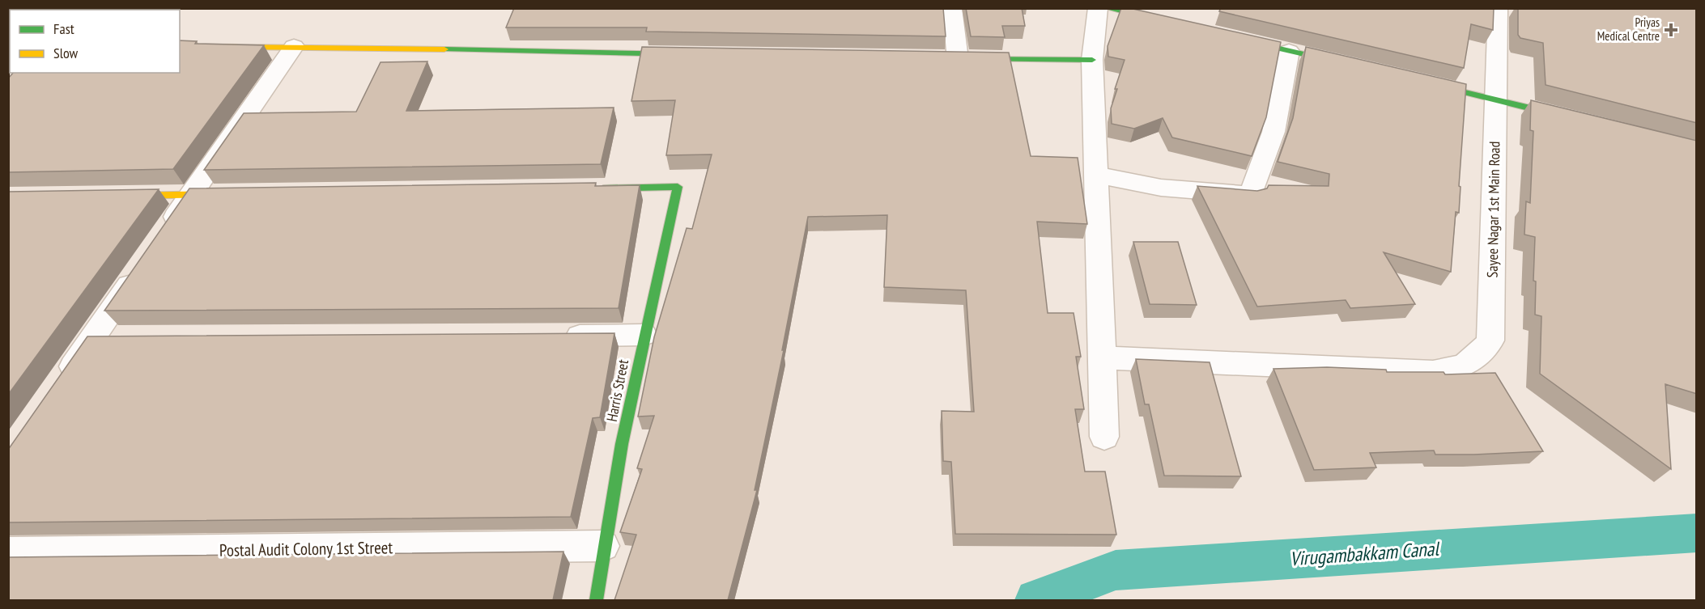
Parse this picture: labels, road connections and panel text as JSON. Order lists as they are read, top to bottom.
{
  "streets": {
    "street": ["Sayee Nagar 1st Main Road", "Harris Street", "Postal Audit Colony 1st Street"]
  },
  "crossings": [
    ["Harris Street", "Postal Audit Colony 1st Street"]
  ],
  "water": ["Virugambakkam Canal"],
  "places": {
    "health": ["Priyas Medical Centre"]
  },
  "legend": ["Fast", "Slow"]
}
